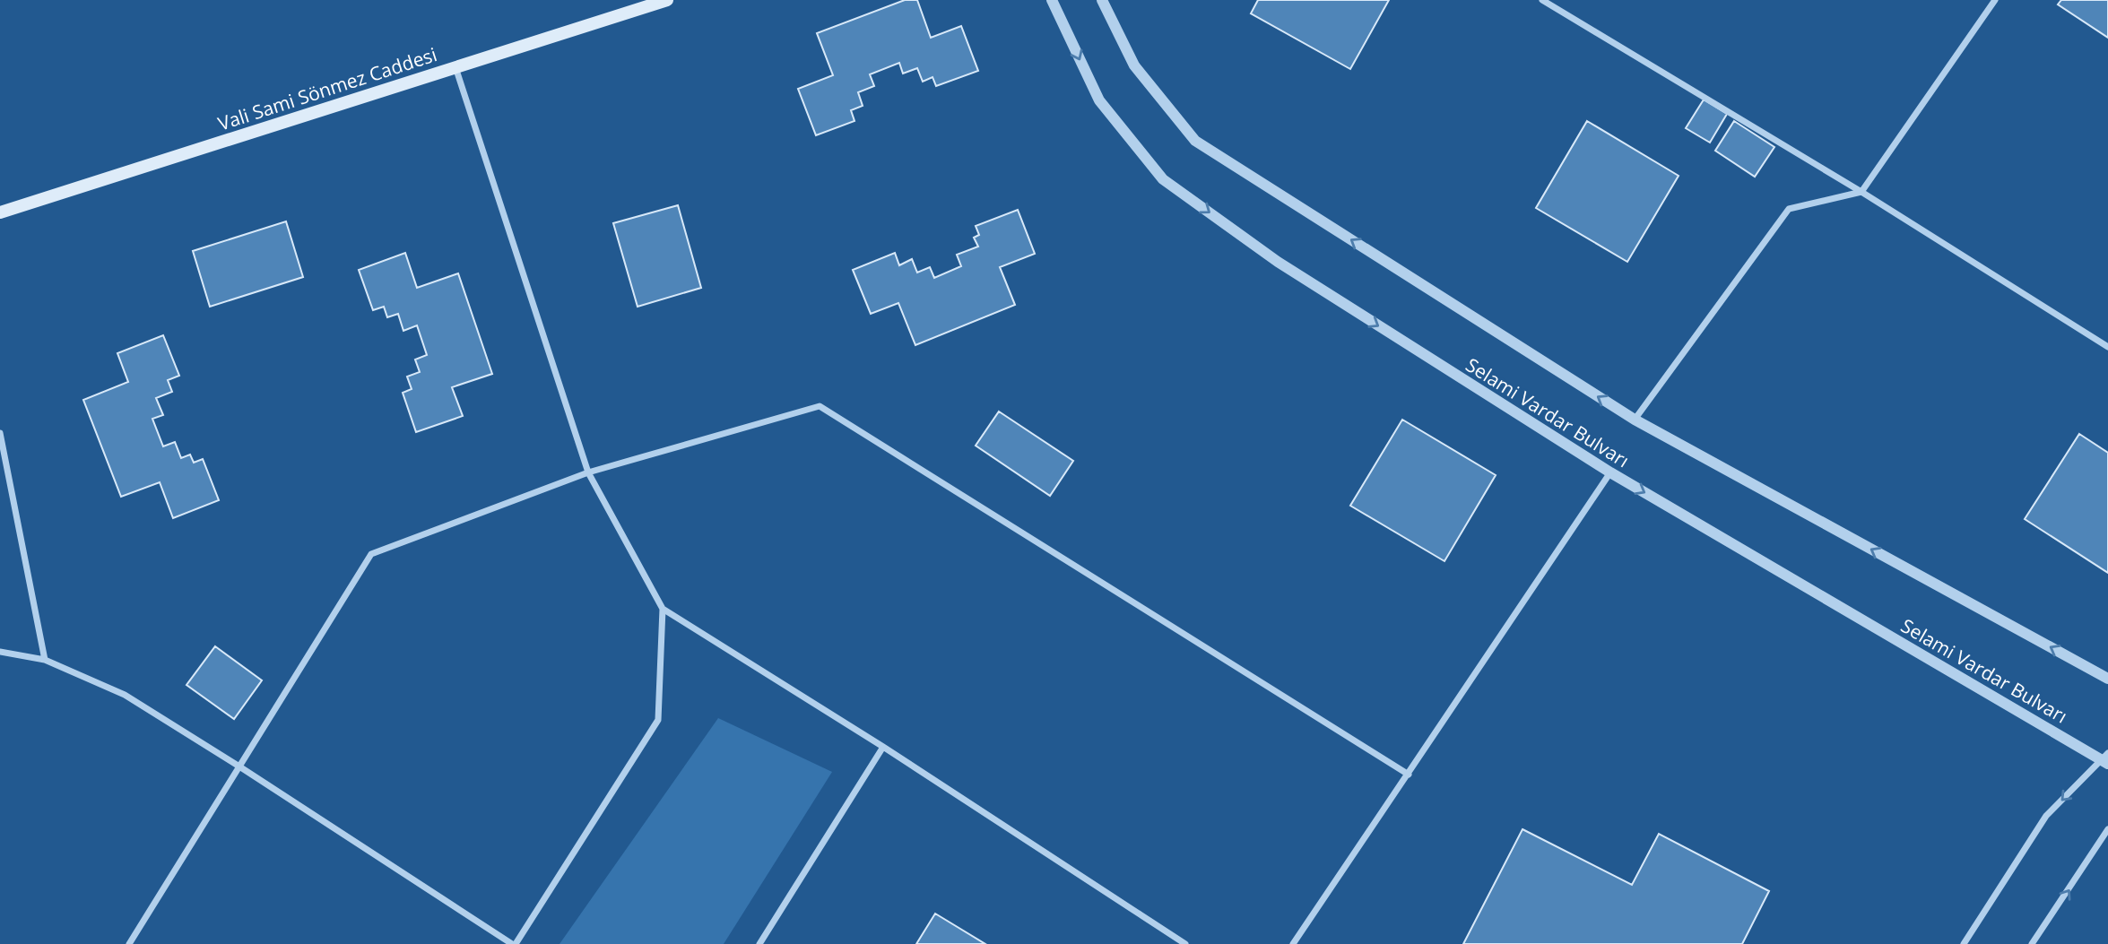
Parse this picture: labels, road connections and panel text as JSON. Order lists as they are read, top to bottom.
{
  "streets": {
    "main road": ["Vali Sami Sönmez Caddesi"],
    "street": ["Selami Vardar Bulvarı"]
  }
}
